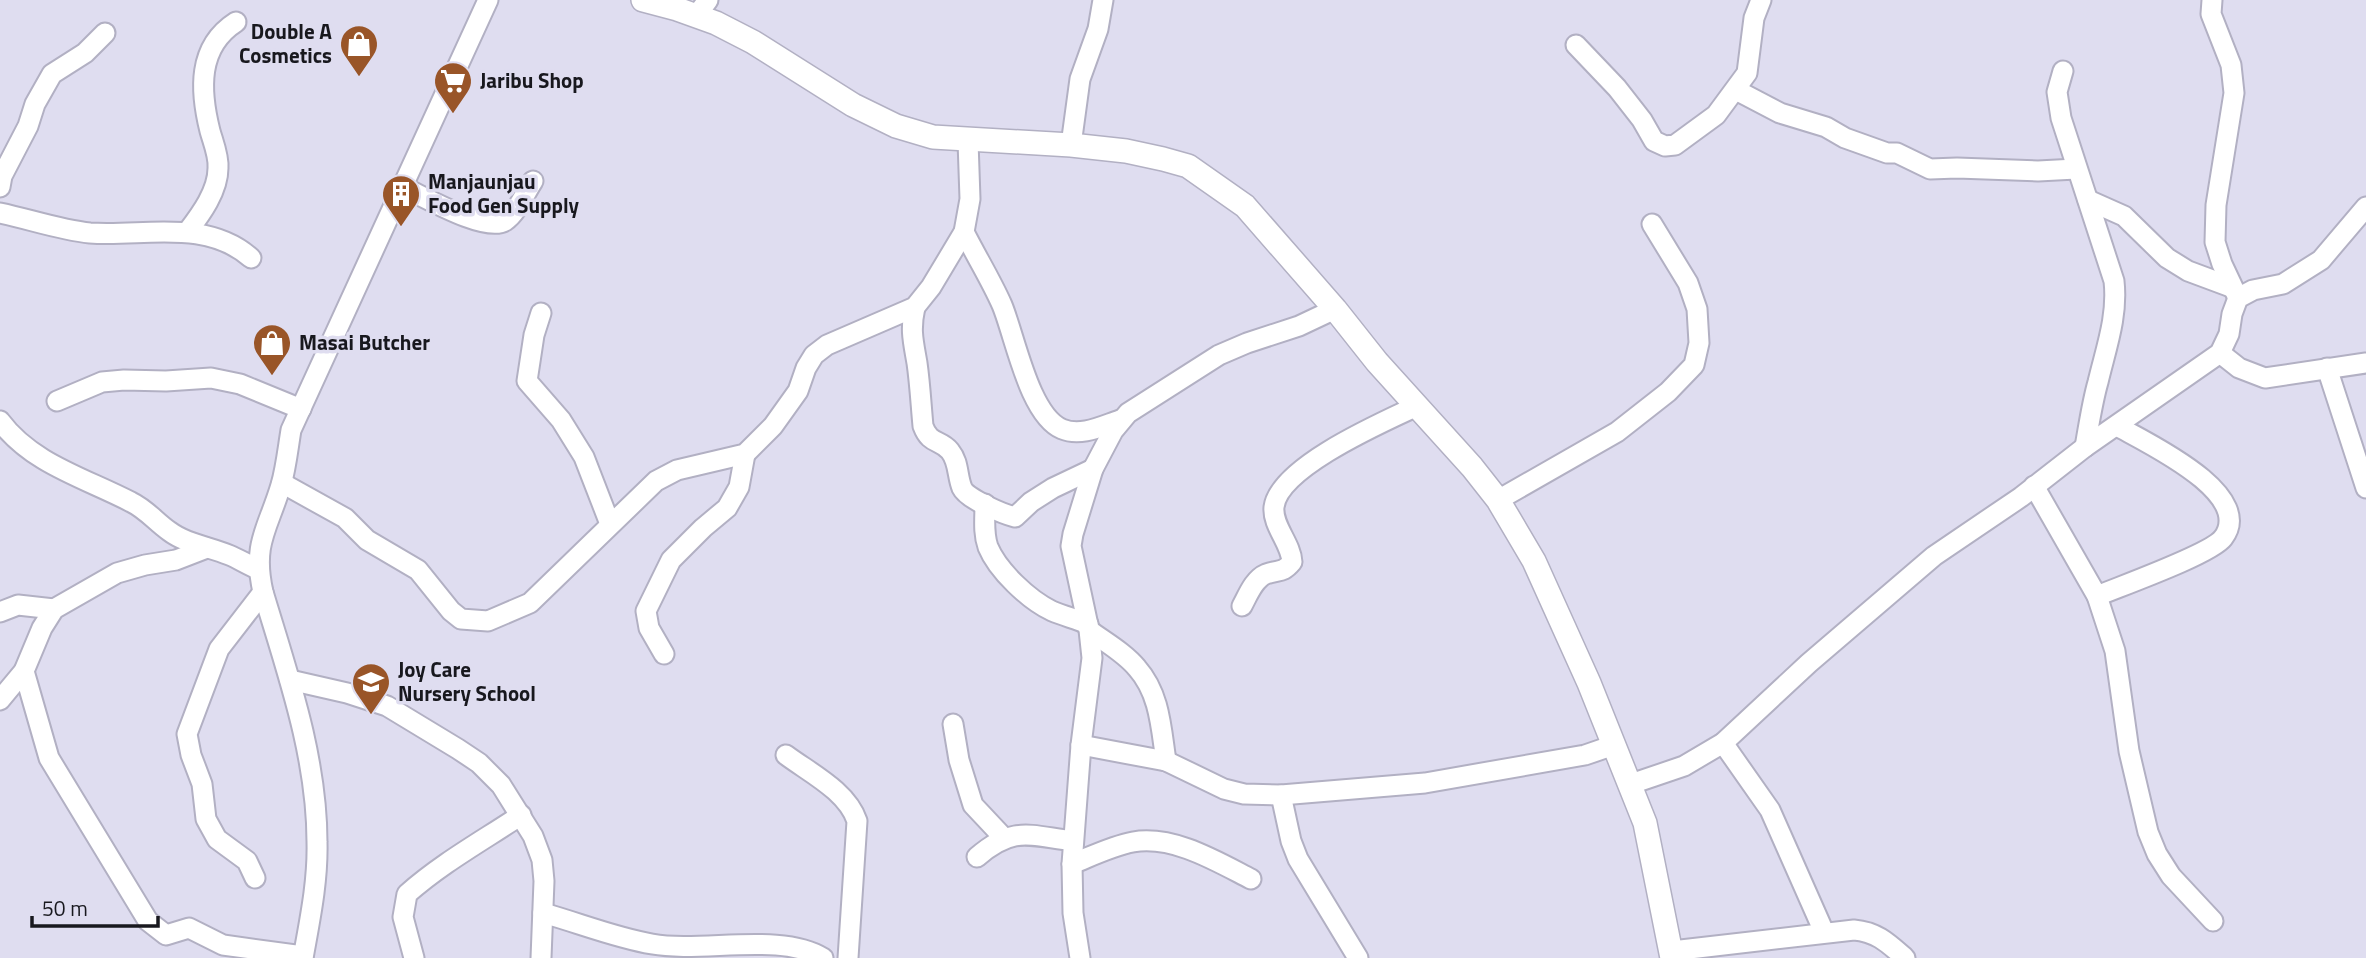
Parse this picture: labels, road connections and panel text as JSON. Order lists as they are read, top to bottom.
{
  "places": {
    "shop": ["Double A Cosmetics", "Masai Butcher"],
    "supermarket": ["Jaribu Shop"],
    "building": ["Manjaunjau Food Gen Supply"],
    "school or university": ["Joy Care Nursery School"]
  },
  "scale_bar": "50 m"
}
